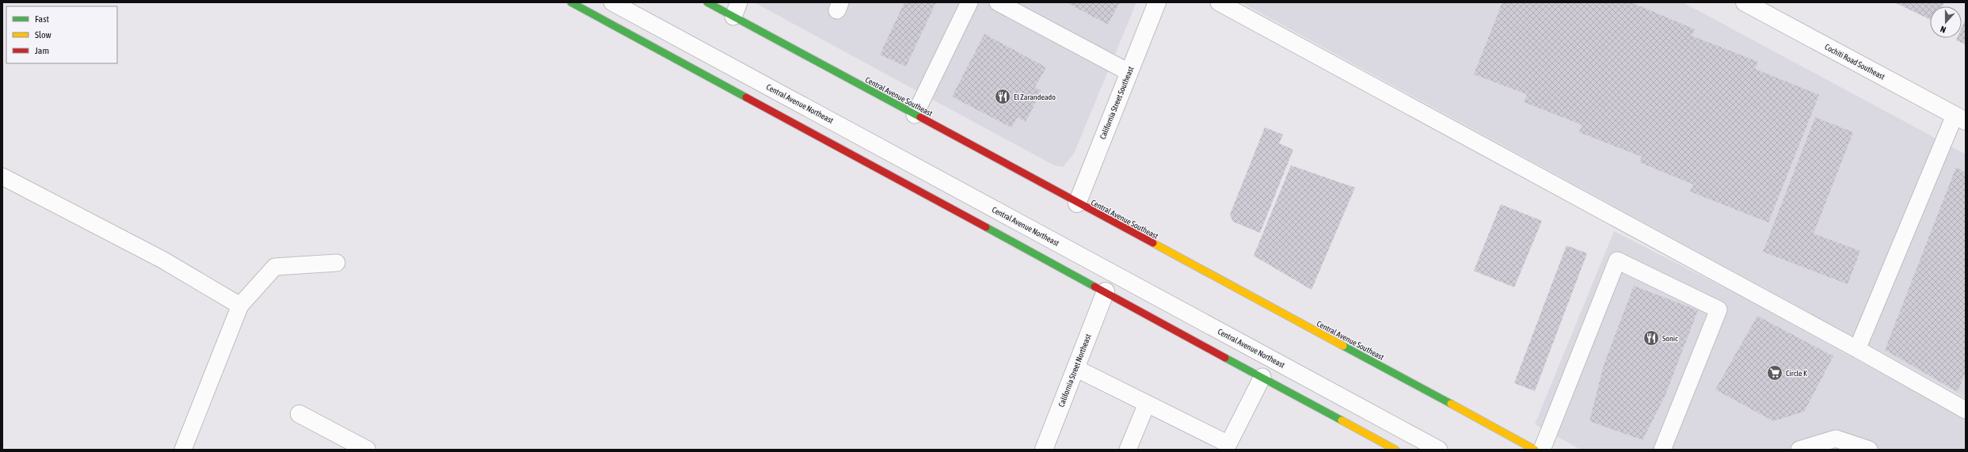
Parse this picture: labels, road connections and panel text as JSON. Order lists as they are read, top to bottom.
{
  "streets": {
    "main road": ["Central Avenue Southeast"],
    "street": ["Cochiti Road Southeast", "California Street Southeast", "California Street Northeast"],
    "lane": ["Central Avenue Northeast"]
  },
  "crossings": [
    ["Central Avenue Southeast", "California Street Southeast"]
  ],
  "places": {
    "restaurant": ["El Zarandeado", "Sonic"],
    "supermarket": ["Circle K"]
  },
  "legend": ["Fast", "Slow", "Jam"],
  "north": "bottom"
}
